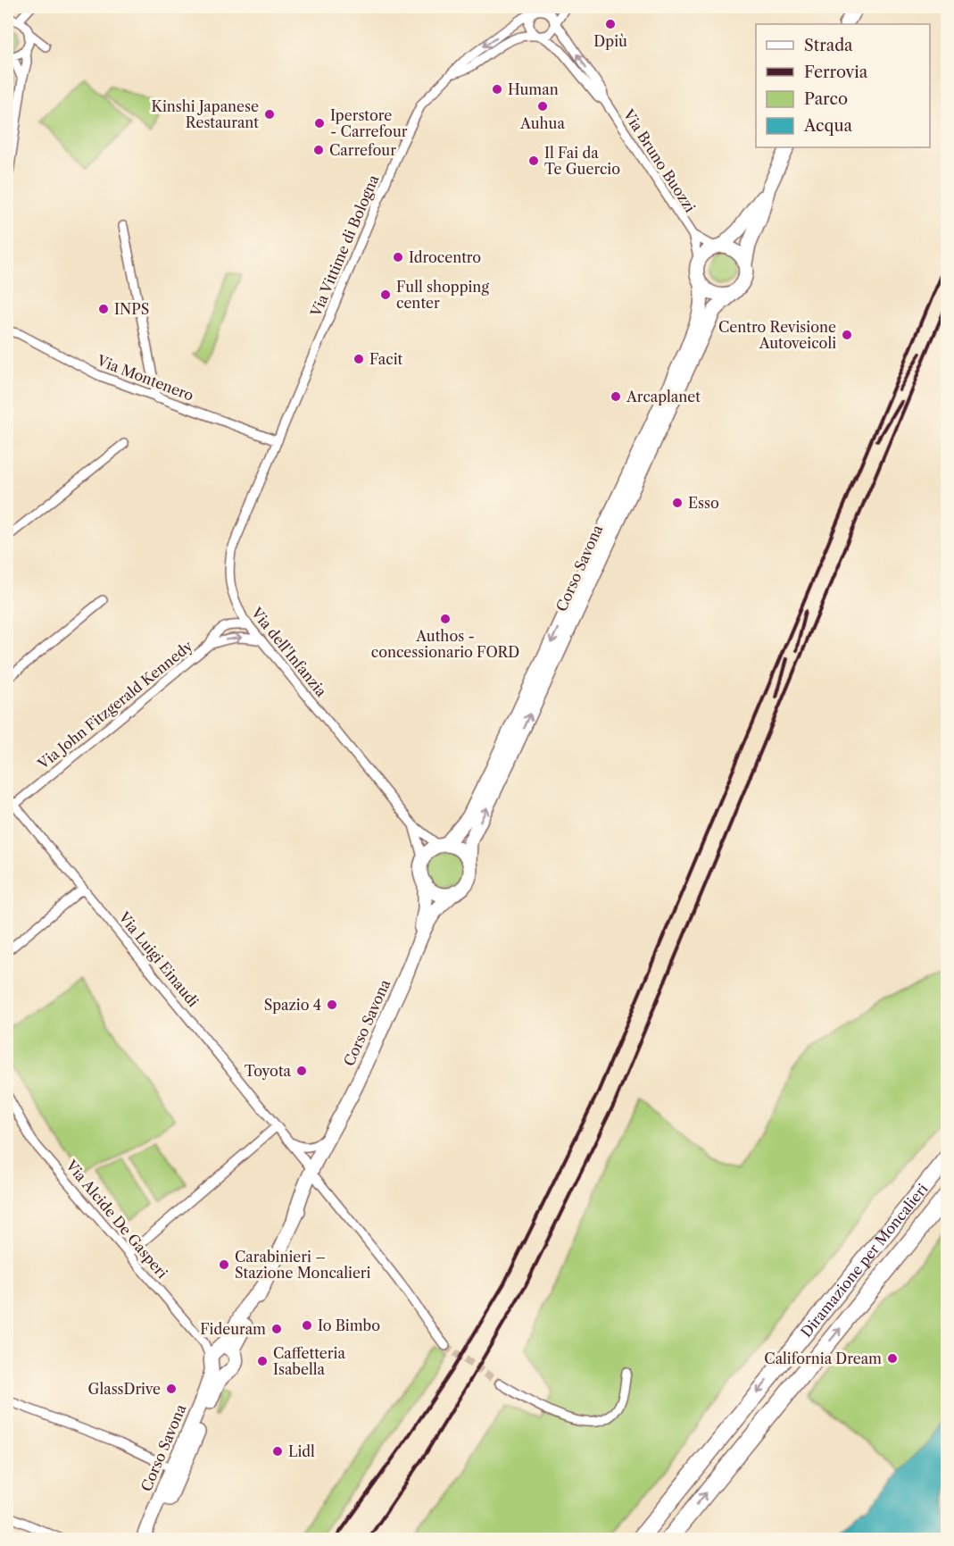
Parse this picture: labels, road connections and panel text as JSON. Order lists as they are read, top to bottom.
{
  "streets": {
    "highway": ["Diramazione per Moncalieri"],
    "main road": ["Corso Savona"],
    "street": [
      "Via Bruno Buozzi",
      "Via Vittime di Bologna",
      "Via Montenero",
      "Via dell'Infanzia",
      "Via John Fitzgerald Kennedy",
      "Via Luigi Einaudi",
      "Via Alcide De Gasperi"
    ]
  },
  "crossings": [
    ["Via Bruno Buozzi", "Via Vittime di Bologna"],
    ["Via Bruno Buozzi", "Corso Savona"],
    ["Via Vittime di Bologna", "Via Montenero"],
    ["Via Vittime di Bologna", "Via dell'Infanzia"],
    ["Via Montenero", "Via dell'Infanzia"],
    ["Corso Savona", "Via dell'Infanzia"],
    ["Corso Savona", "Via Luigi Einaudi"],
    ["Corso Savona", "Via Alcide De Gasperi"],
    ["Via dell'Infanzia", "Via John Fitzgerald Kennedy"],
    ["Via John Fitzgerald Kennedy", "Via Luigi Einaudi"]
  ],
  "places": [
    "Dpiù",
    "Human",
    "Auhua",
    "Kinshi Japanese Restaurant",
    "Iperstore - Carrefour",
    "Carrefour",
    "Il Fai da Te Guercio",
    "Idrocentro",
    "Full shopping center",
    "INPS",
    "Centro Revisione Autoveicoli",
    "Facit",
    "Arcaplanet",
    "Esso",
    "Authos - concessionario FORD",
    "Spazio 4",
    "Toyota",
    "Carabinieri – Stazione Moncalieri",
    "Io Bimbo",
    "Fideuram",
    "California Dream",
    "Caffetteria Isabella",
    "GlassDrive",
    "Lidl"
  ],
  "legend": [
    "Strada",
    "Ferrovia",
    "Parco",
    "Acqua"
  ]
}
